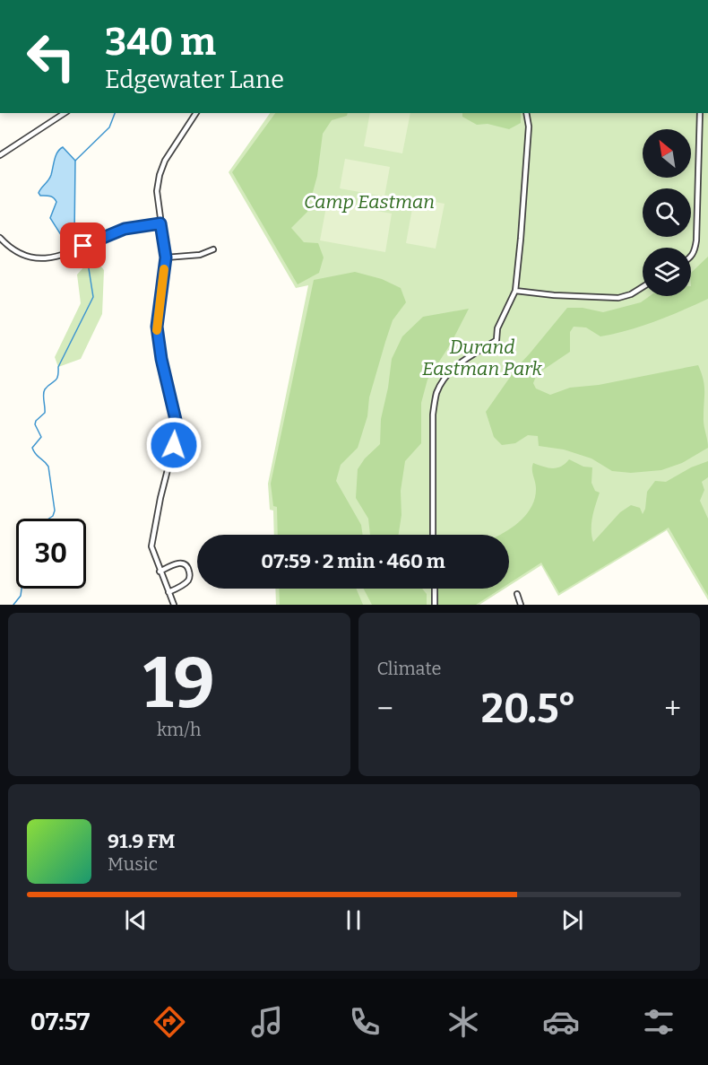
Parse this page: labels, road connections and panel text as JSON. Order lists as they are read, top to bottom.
{
  "parks": ["Camp Eastman", "Durand Eastman Park"],
  "north": "top left",
  "page": {
    "turn": ["340 m", "Edgewater Lane"],
    "limit": "30",
    "trip": "07:59 · 2 min · 460 m",
    "tile": [
      ["19", "km/h"],
      "Climate"
    ],
    "heat": ["−", "20.5°", "+"],
    "song": ["91.9 FM", "Music"],
    "tabs": "07:57"
  }
}
